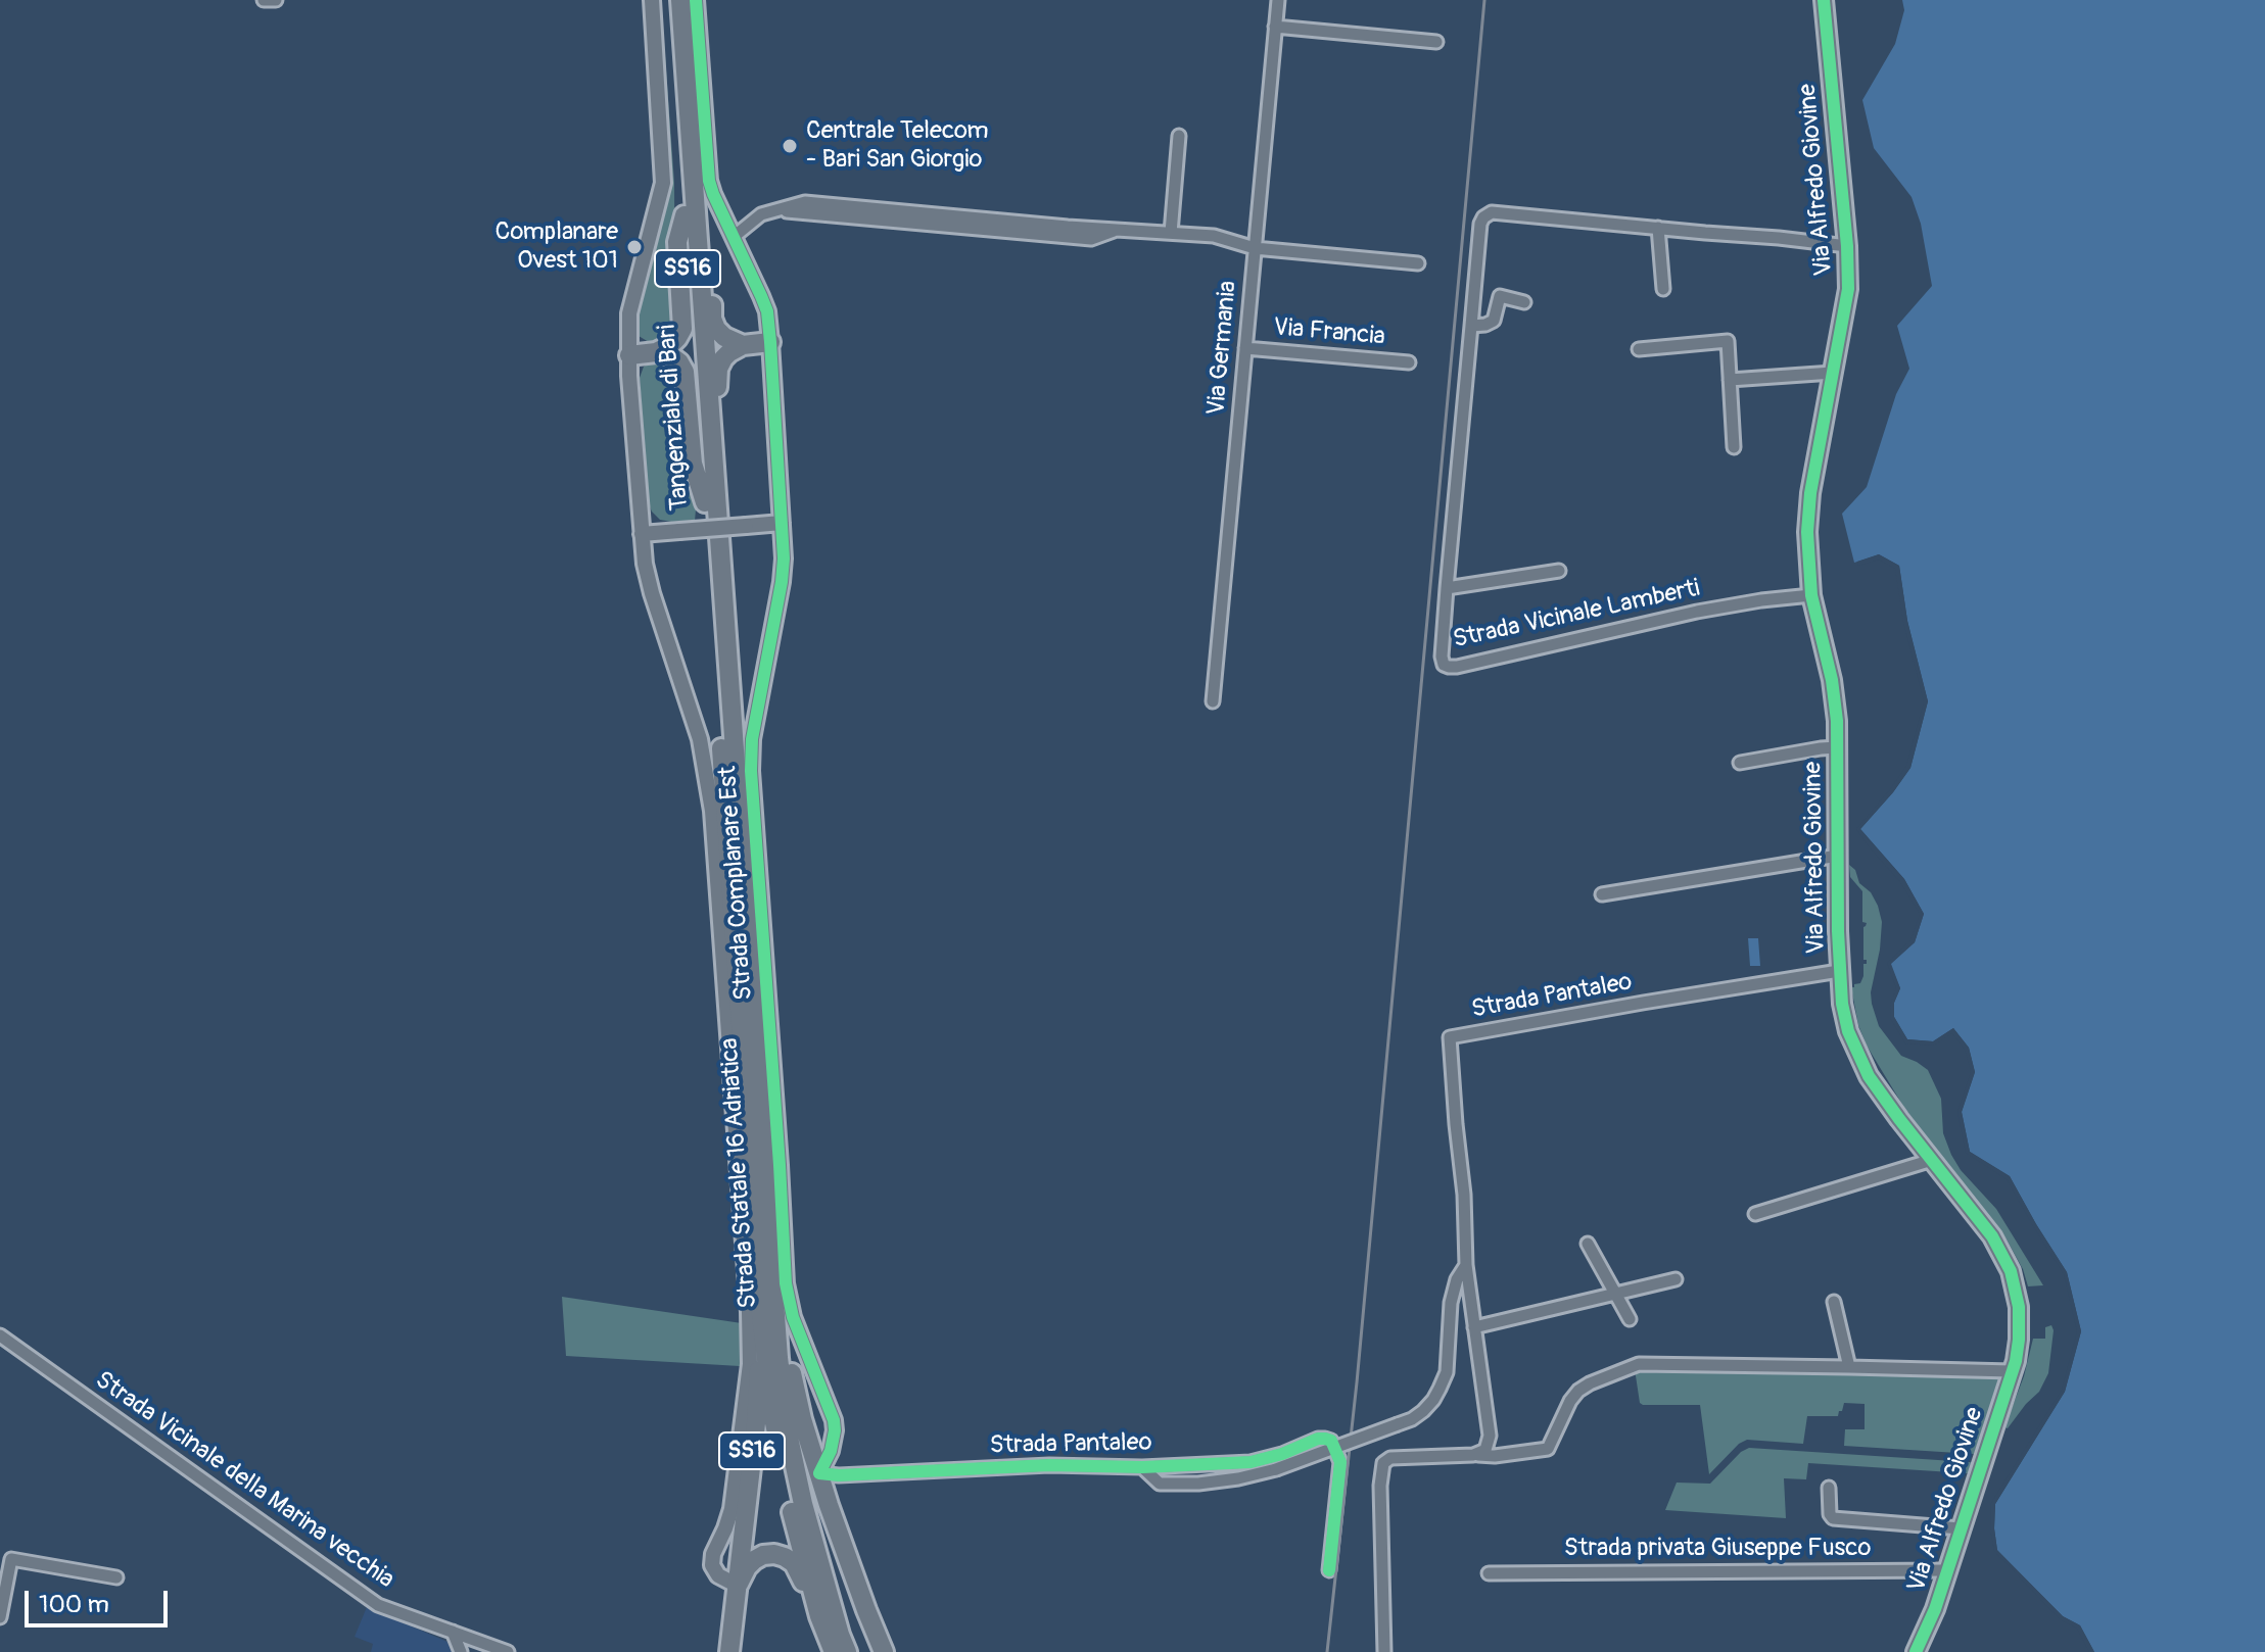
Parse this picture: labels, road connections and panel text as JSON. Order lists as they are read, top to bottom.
{
  "streets": {
    "highway": ["SS16", "Tangenziale di Bari", "Strada Statale 16 Adriatica"],
    "main road": ["Via Alfredo Giovine"],
    "street": [
      "Via Francia",
      "Via Germania",
      "Strada Vicinale Lamberti",
      "Strada Complanare Est",
      "Strada Pantaleo",
      "Strada Vicinale della Marina vecchia",
      "Strada privata Giuseppe Fusco"
    ]
  },
  "crossings": [
    ["Via Alfredo Giovine", "Strada Vicinale Lamberti"],
    ["Via Alfredo Giovine", "Strada Pantaleo"],
    ["Via Alfredo Giovine", "Strada privata Giuseppe Fusco"],
    ["SS16", "Strada Complanare Est"],
    ["SS16", "Strada Pantaleo"],
    ["SS16", "Strada Statale 16 Adriatica"],
    ["Via Francia", "Via Germania"],
    ["Tangenziale di Bari", "Strada Statale 16 Adriatica"],
    ["Strada Complanare Est", "Strada Pantaleo"]
  ],
  "places": ["Centrale Telecom - Bari San Giorgio", "Complanare Ovest 101"],
  "scale_bar": "100 m"
}
